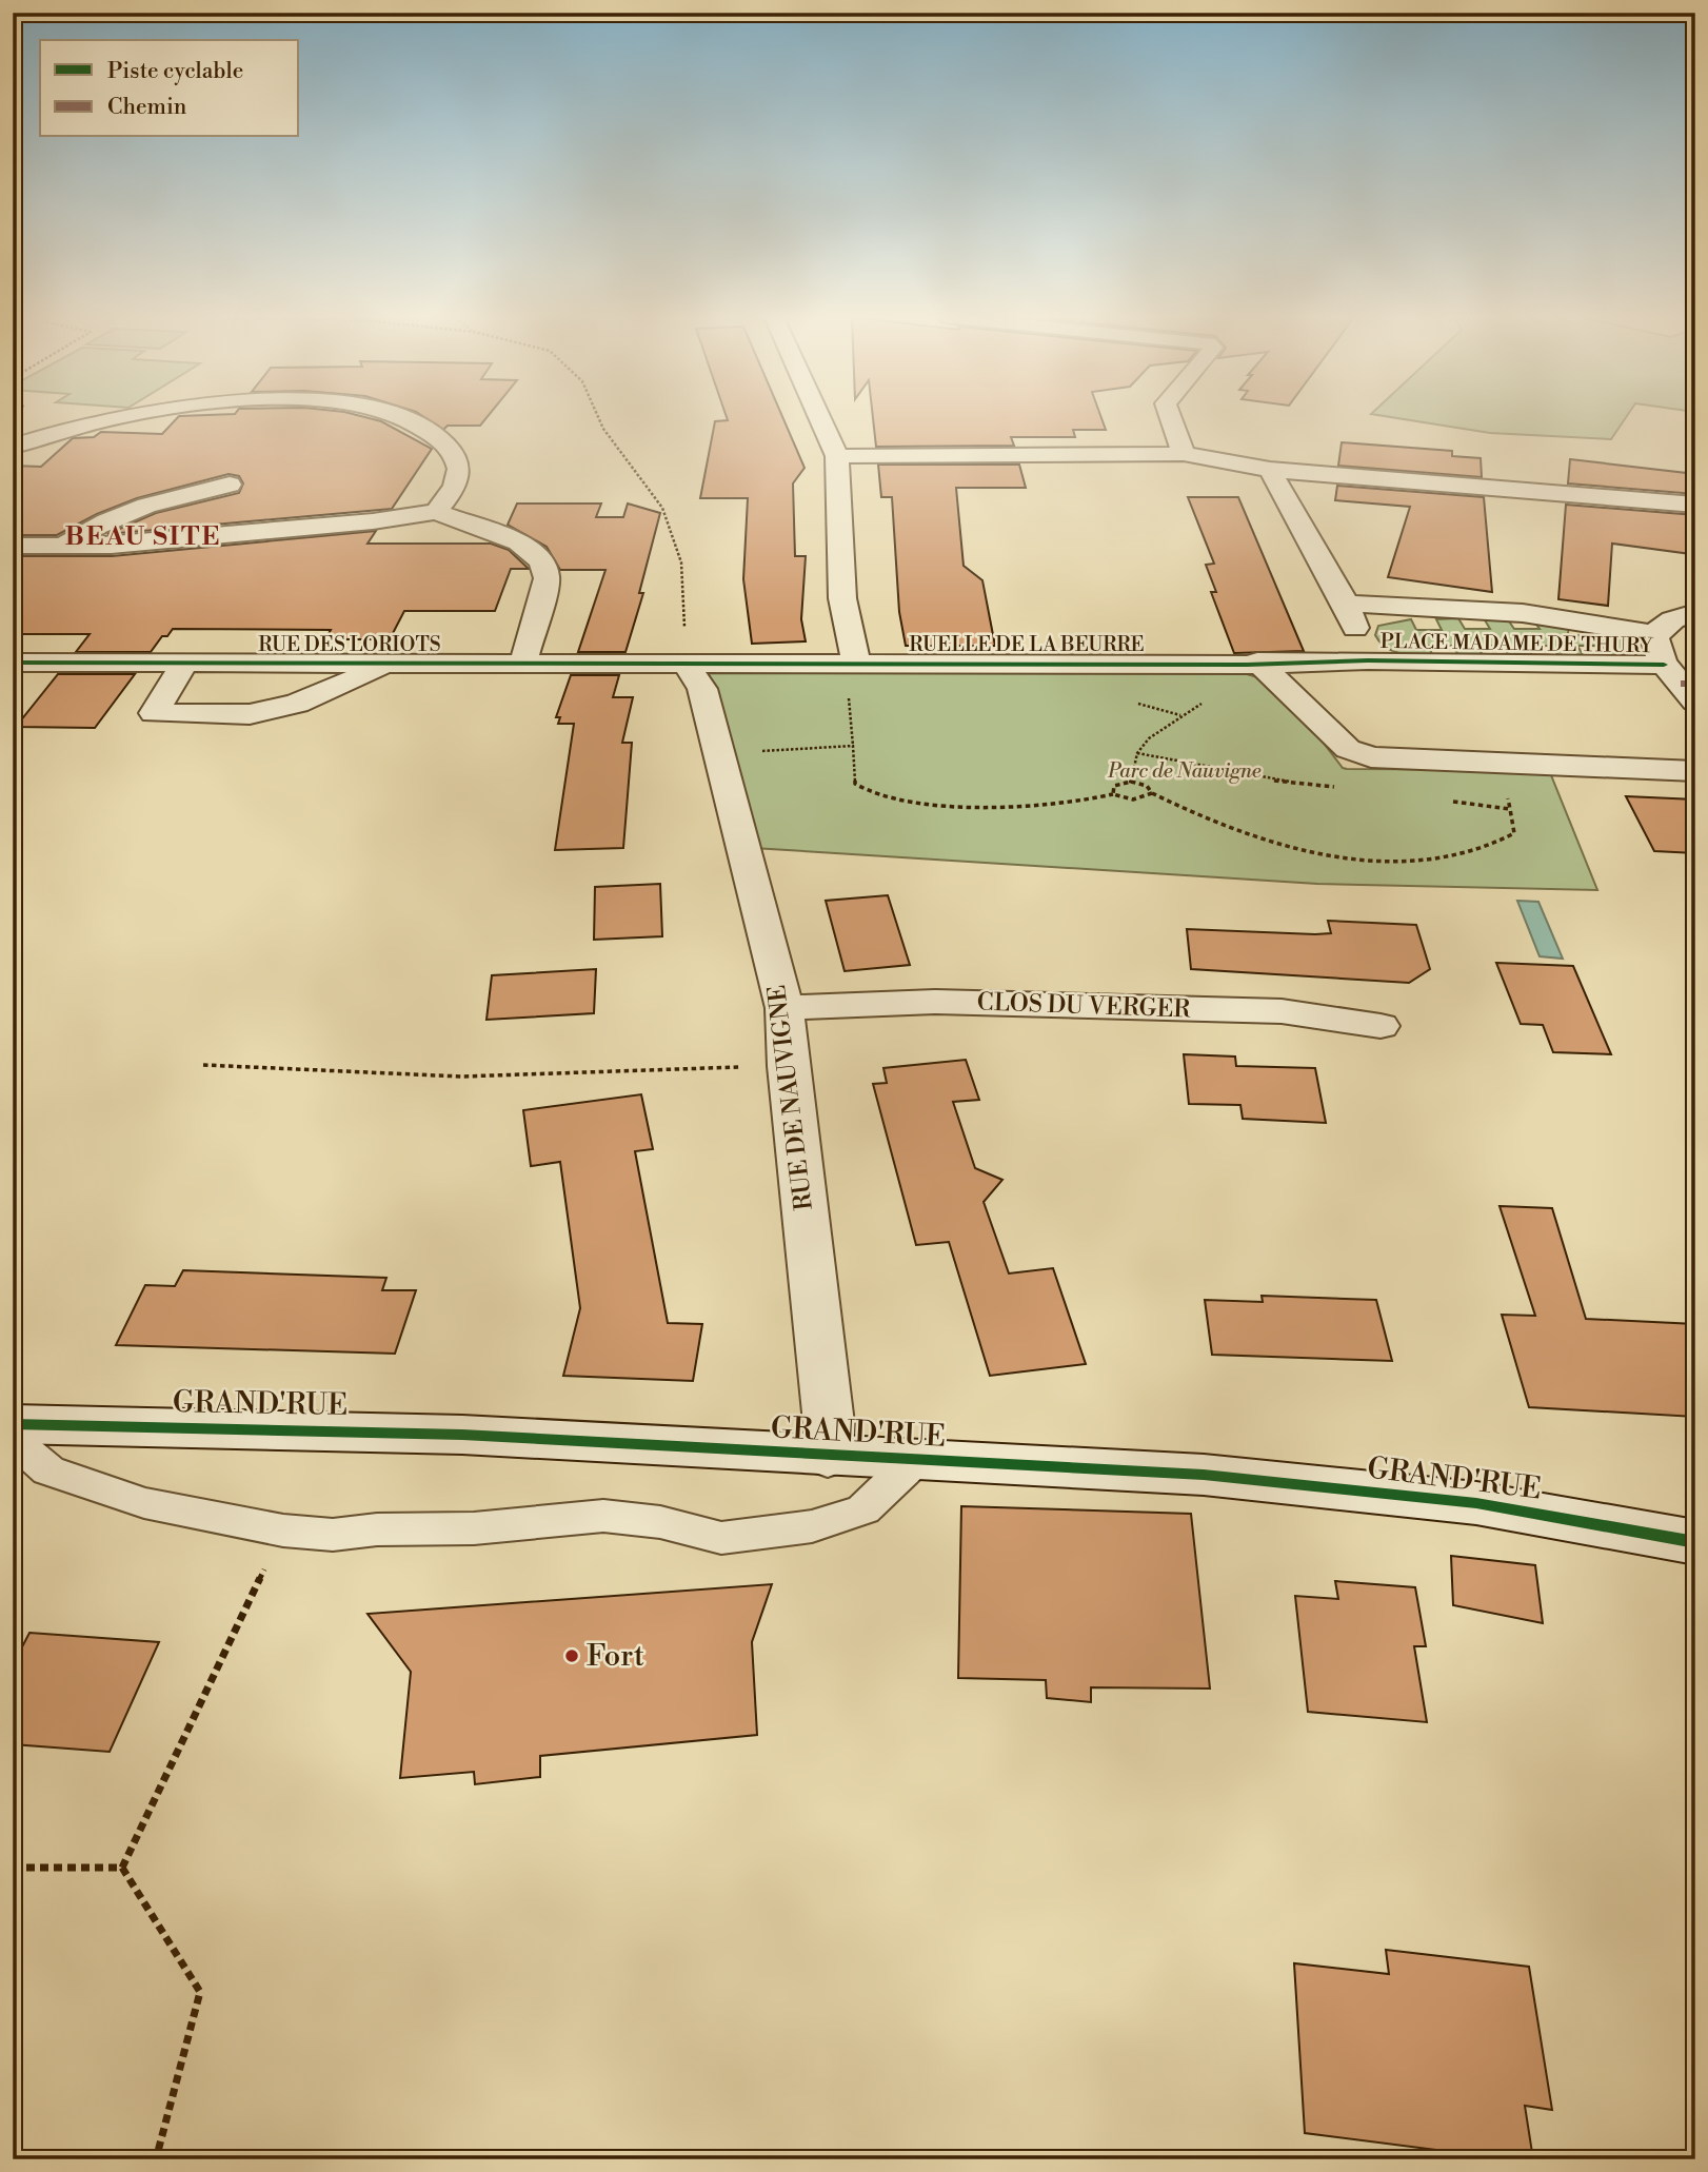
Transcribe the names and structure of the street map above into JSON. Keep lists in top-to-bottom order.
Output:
{
  "streets": {
    "street": [
      "PLACE MADAME DE THURY",
      "RUE DES LORIOTS",
      "RUELLE DE LA BEURRE",
      "CLOS DU VERGER",
      "RUE DE NAUVIGNE",
      "GRAND'RUE"
    ]
  },
  "crossings": [
    ["PLACE MADAME DE THURY", "RUELLE DE LA BEURRE"],
    ["RUE DES LORIOTS", "RUELLE DE LA BEURRE"],
    ["RUE DES LORIOTS", "RUE DE NAUVIGNE"],
    ["RUELLE DE LA BEURRE", "RUE DE NAUVIGNE"],
    ["CLOS DU VERGER", "RUE DE NAUVIGNE"],
    ["RUE DE NAUVIGNE", "GRAND'RUE"]
  ],
  "districts": ["BEAU SITE"],
  "parks": ["Parc de Nauvigne"],
  "places": ["Fort"],
  "legend": ["Piste cyclable", "Chemin"]
}
